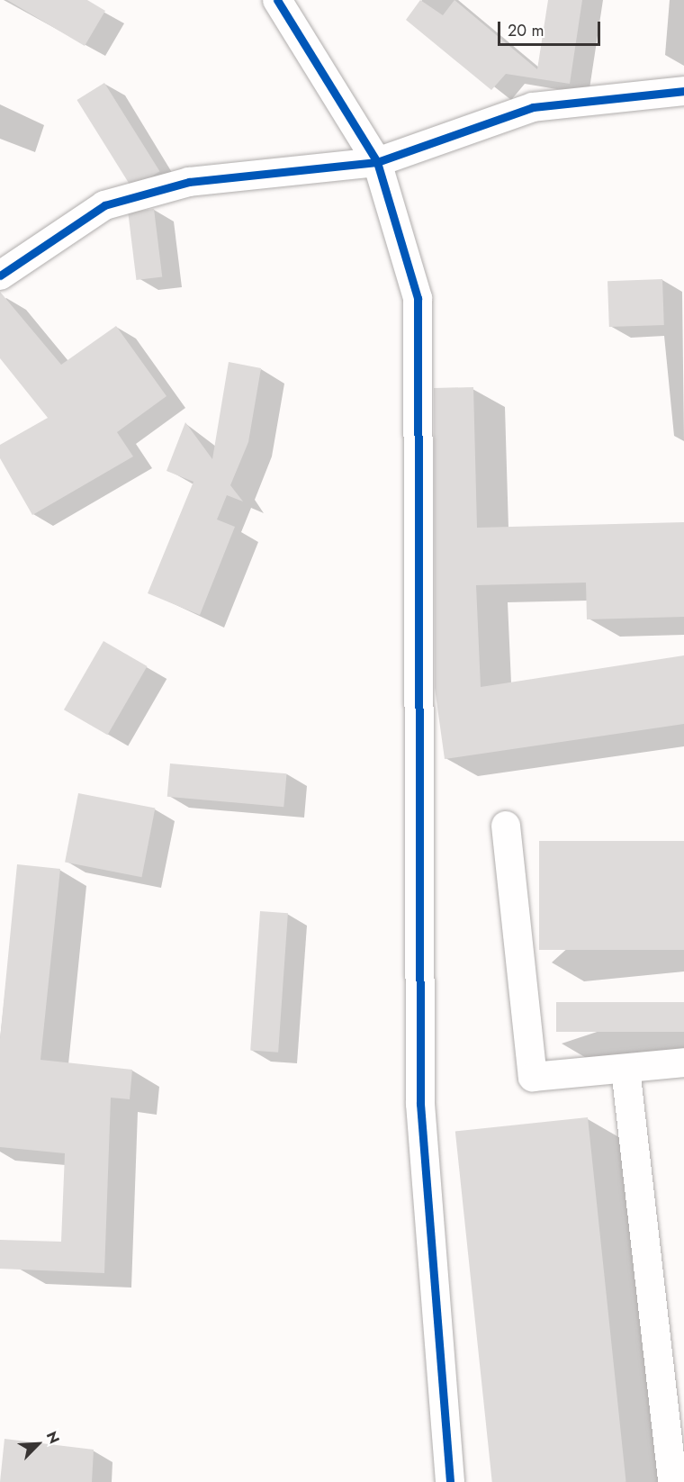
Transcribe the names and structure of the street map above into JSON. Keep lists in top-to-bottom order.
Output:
{
  "scale_bar": "20 m",
  "north": "top right"
}
